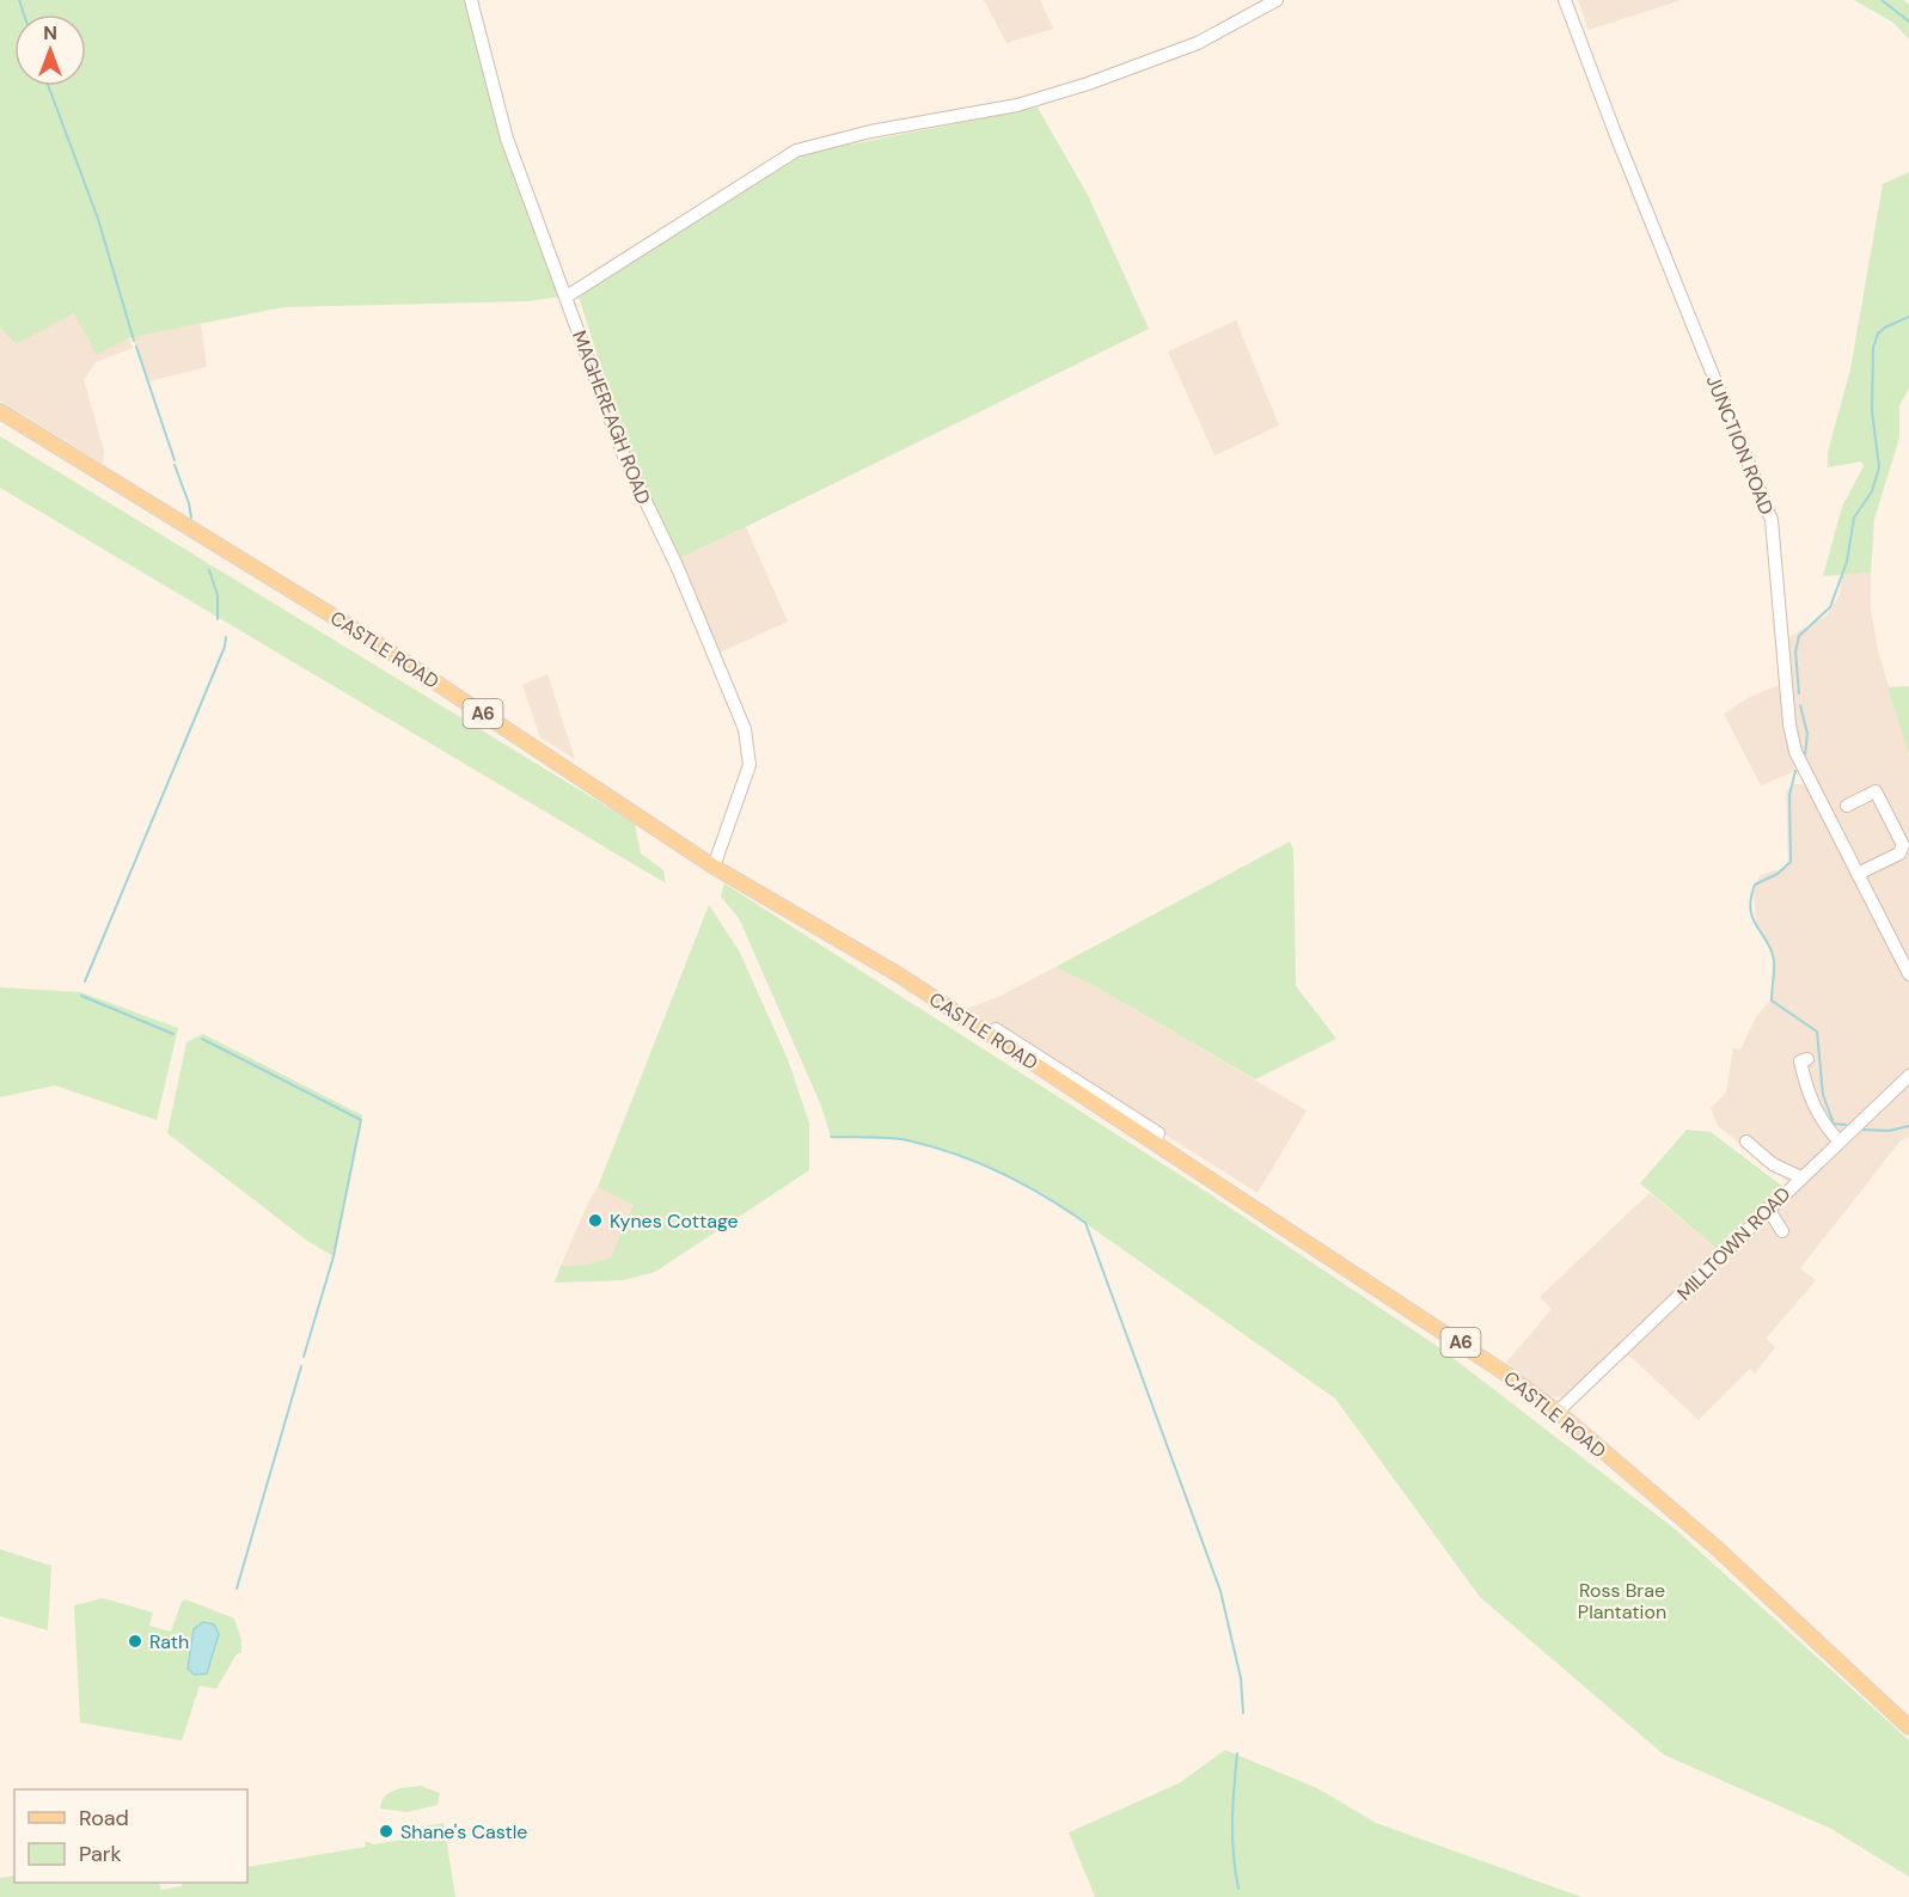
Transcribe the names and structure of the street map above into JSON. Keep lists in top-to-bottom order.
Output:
{
  "streets": {
    "main road": ["CASTLE ROAD", "A6"],
    "street": ["MAGHEREAGH ROAD", "JUNCTION ROAD", "MILLTOWN ROAD"]
  },
  "crossings": [
    ["MAGHEREAGH ROAD", "CASTLE ROAD"],
    ["CASTLE ROAD", "MILLTOWN ROAD"]
  ],
  "parks": ["Ross Brae Plantation"],
  "places": ["Kynes Cottage", "Rath", "Shane's Castle"],
  "legend": ["Road", "Park"],
  "north": "top"
}
